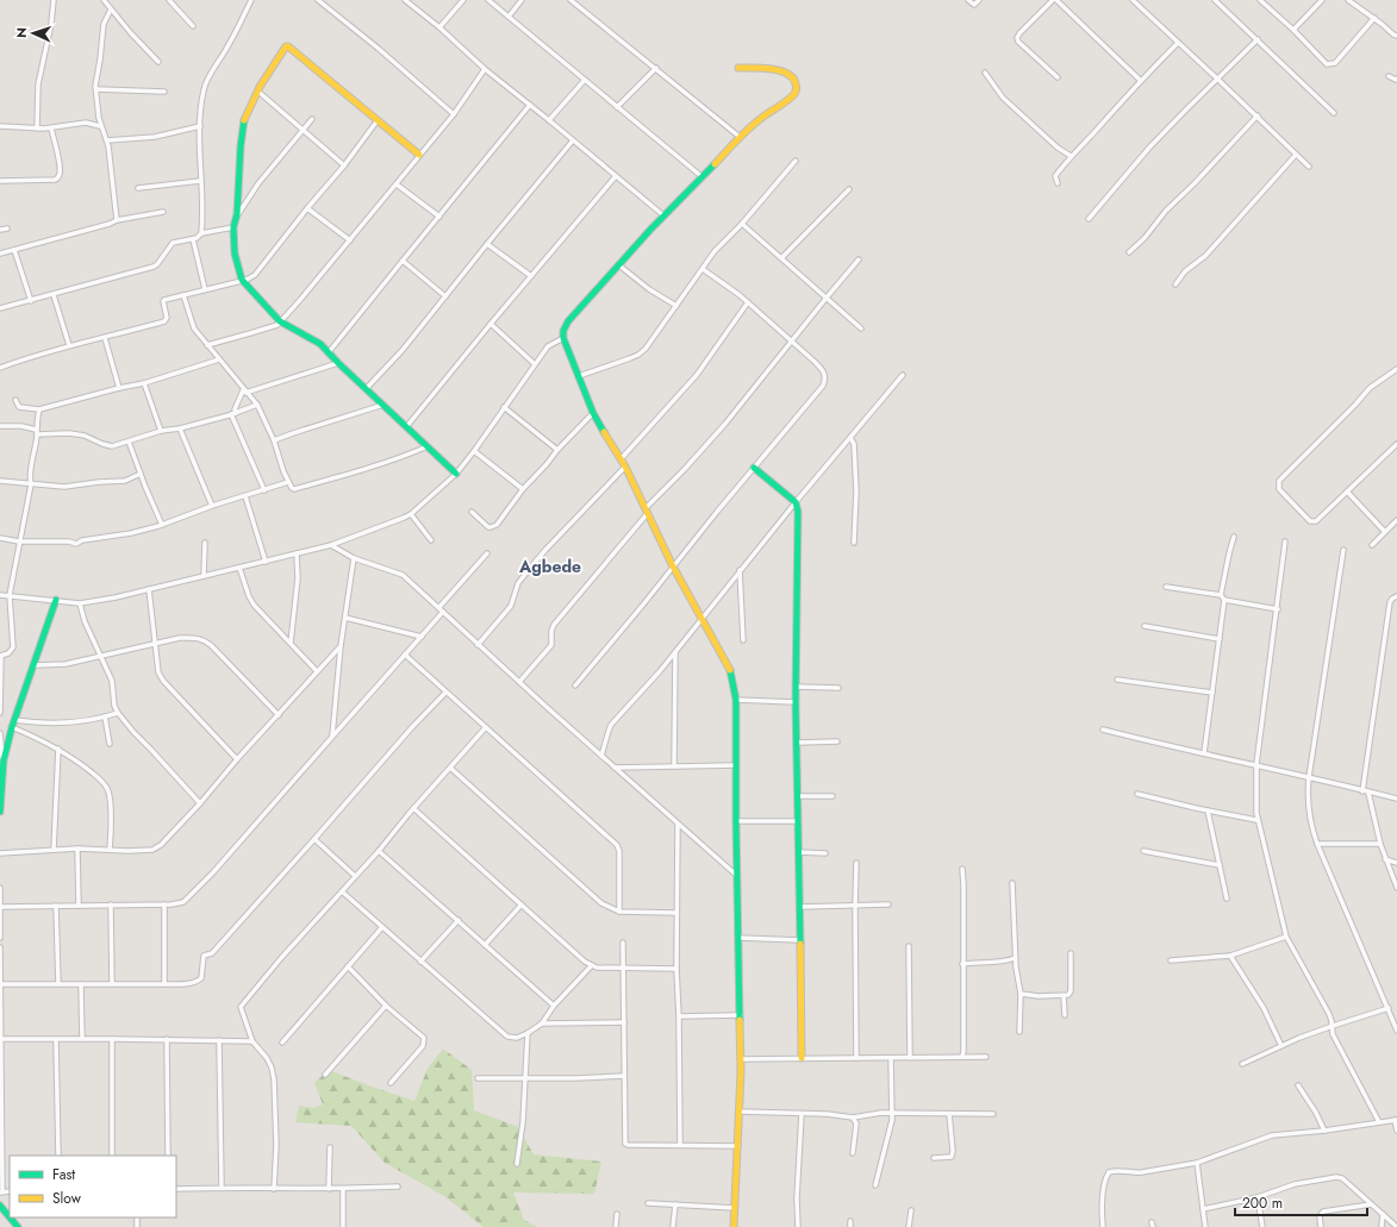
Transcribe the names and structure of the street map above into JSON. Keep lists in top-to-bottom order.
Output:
{
  "districts": ["Agbede"],
  "legend": ["Fast", "Slow"],
  "scale_bar": "200 m",
  "north": "left"
}
